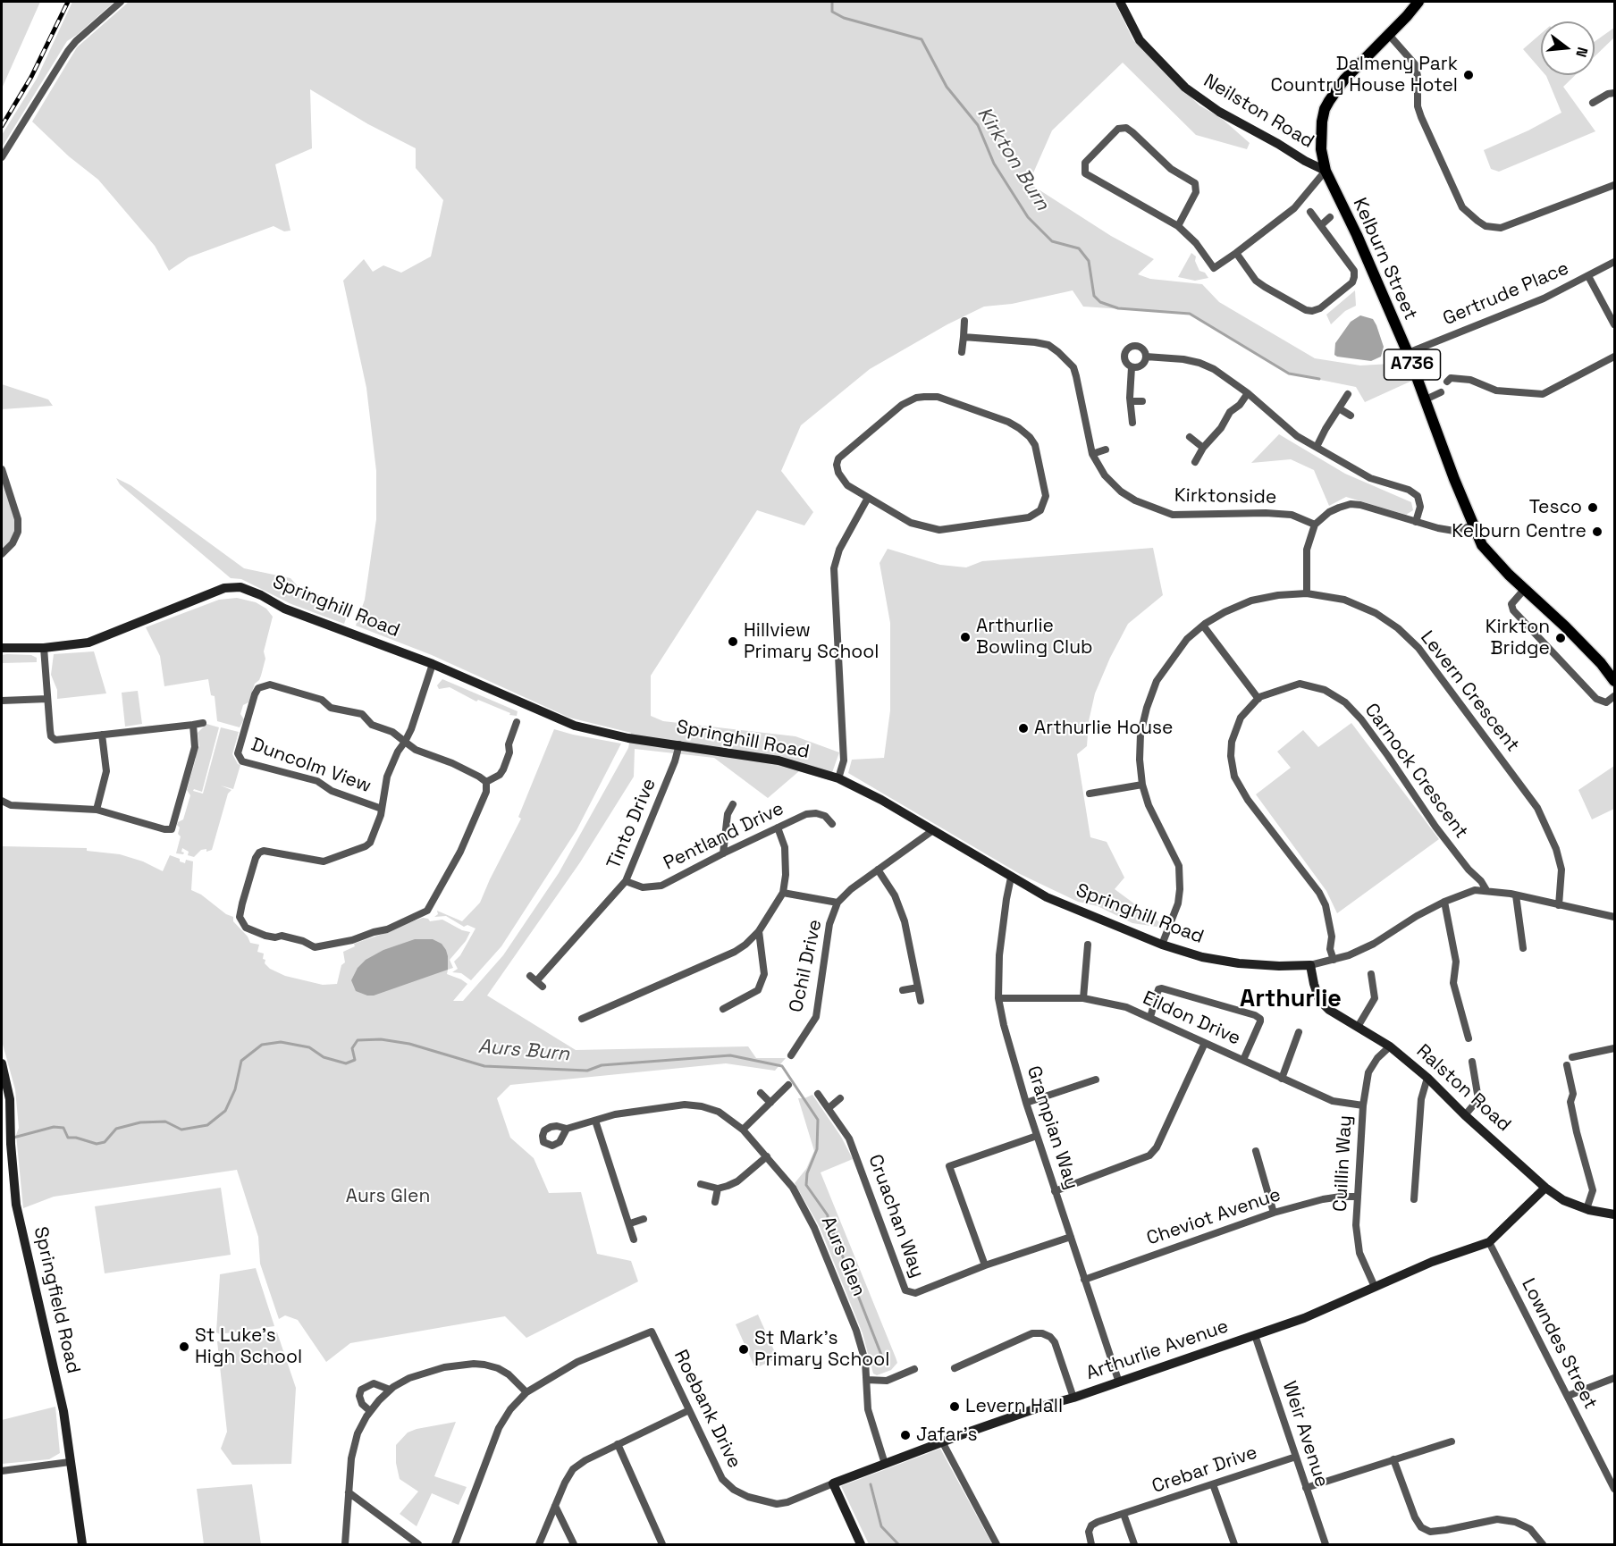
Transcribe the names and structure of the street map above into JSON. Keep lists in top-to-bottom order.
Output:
{
  "streets": {
    "main road": ["Kelburn Street", "A736"],
    "street": [
      "Neilston Road",
      "Gertrude Place",
      "Kirktonside",
      "Springhill Road",
      "Levern Crescent",
      "Duncolm View",
      "Carnock Crescent",
      "Tinto Drive",
      "Pentland Drive",
      "Ochil Drive",
      "Eildon Drive",
      "Ralston Road",
      "Grampian Way",
      "Cuillin Way",
      "Cruachan Way",
      "Cheviot Avenue",
      "Aurs Glen",
      "Springfield Road",
      "Lowndes Street",
      "Arthurlie Avenue",
      "Roebank Drive",
      "Weir Avenue",
      "Crebar Drive"
    ]
  },
  "crossings": [
    ["Neilston Road", "Kelburn Street"],
    ["Neilston Road", "A736"],
    ["Kelburn Street", "Gertrude Place"],
    ["Kelburn Street", "A736"],
    ["Springhill Road", "Levern Crescent"],
    ["Springhill Road", "Duncolm View"],
    ["Springhill Road", "Carnock Crescent"],
    ["Springhill Road", "Tinto Drive"],
    ["Springhill Road", "Ochil Drive"],
    ["Springhill Road", "Ralston Road"],
    ["Springhill Road", "Grampian Way"],
    ["Tinto Drive", "Pentland Drive"],
    ["Eildon Drive", "Grampian Way"],
    ["Eildon Drive", "Cuillin Way"],
    ["Ralston Road", "Cuillin Way"],
    ["Grampian Way", "Cheviot Avenue"],
    ["Grampian Way", "Arthurlie Avenue"],
    ["Cuillin Way", "Cheviot Avenue"],
    ["Cuillin Way", "Arthurlie Avenue"],
    ["Aurs Glen", "Arthurlie Avenue"],
    ["Lowndes Street", "Arthurlie Avenue"],
    ["Arthurlie Avenue", "Roebank Drive"],
    ["Arthurlie Avenue", "Weir Avenue"],
    ["Weir Avenue", "Crebar Drive"]
  ],
  "districts": ["Arthurlie"],
  "water": ["Kirkton Burn", "Aurs Burn"],
  "parks": ["Aurs Glen"],
  "places": [
    "Dalmeny Park Country House Hotel",
    "Tesco",
    "Kelburn Centre",
    "Arthurlie Bowling Club",
    "Kirkton Bridge",
    "Hillview Primary School",
    "Arthurlie House",
    "St Luke's High School",
    "St Mark's Primary School",
    "Levern Hall",
    "Jafar's"
  ],
  "north": "right"
}
